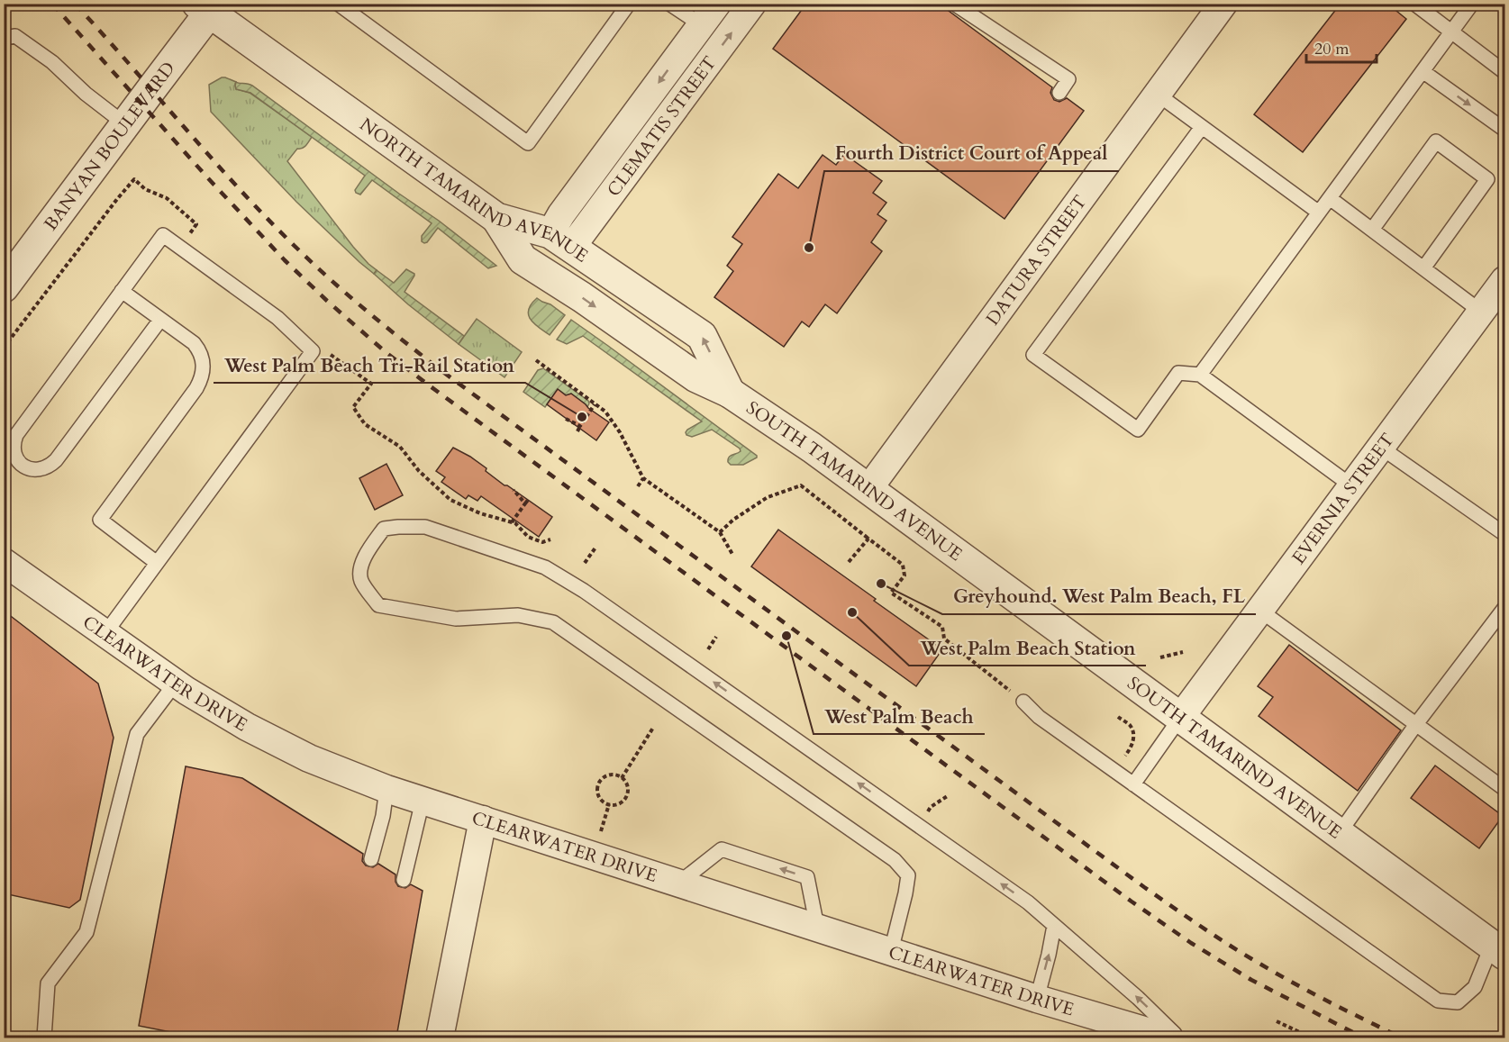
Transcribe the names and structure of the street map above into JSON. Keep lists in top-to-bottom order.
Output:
{
  "streets": {
    "street": [
      "CLEMATIS STREET",
      "BANYAN BOULEVARD",
      "NORTH TAMARIND AVENUE",
      "DATURA STREET",
      "SOUTH TAMARIND AVENUE",
      "EVERNIA STREET",
      "CLEARWATER DRIVE"
    ]
  },
  "crossings": [
    ["CLEMATIS STREET", "NORTH TAMARIND AVENUE"],
    ["BANYAN BOULEVARD", "NORTH TAMARIND AVENUE"],
    ["NORTH TAMARIND AVENUE", "SOUTH TAMARIND AVENUE"],
    ["DATURA STREET", "SOUTH TAMARIND AVENUE"],
    ["SOUTH TAMARIND AVENUE", "EVERNIA STREET"]
  ],
  "places": [
    "Fourth District Court of Appeal",
    "West Palm Beach Tri-Rail Station",
    "Greyhound. West Palm Beach, FL",
    "West Palm Beach Station",
    "West Palm Beach"
  ],
  "scale_bar": "20 m"
}
